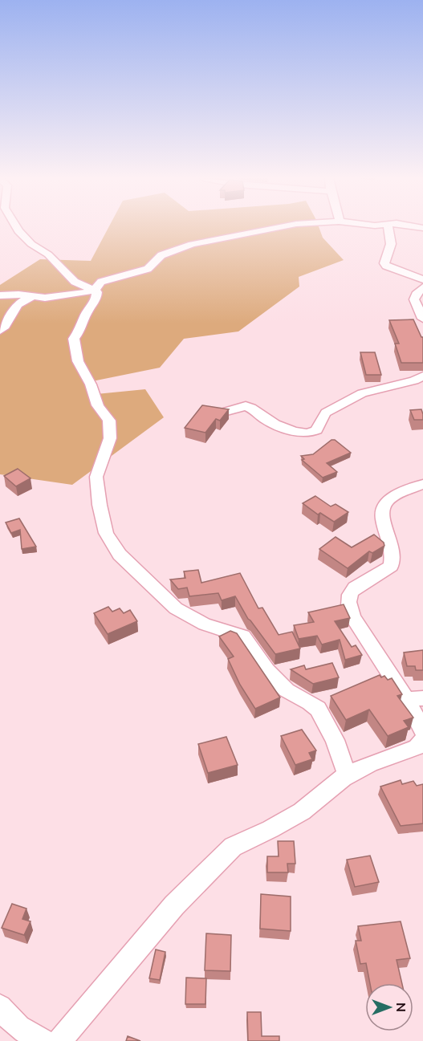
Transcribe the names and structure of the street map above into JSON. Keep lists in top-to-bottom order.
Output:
{
  "north": "right"
}
